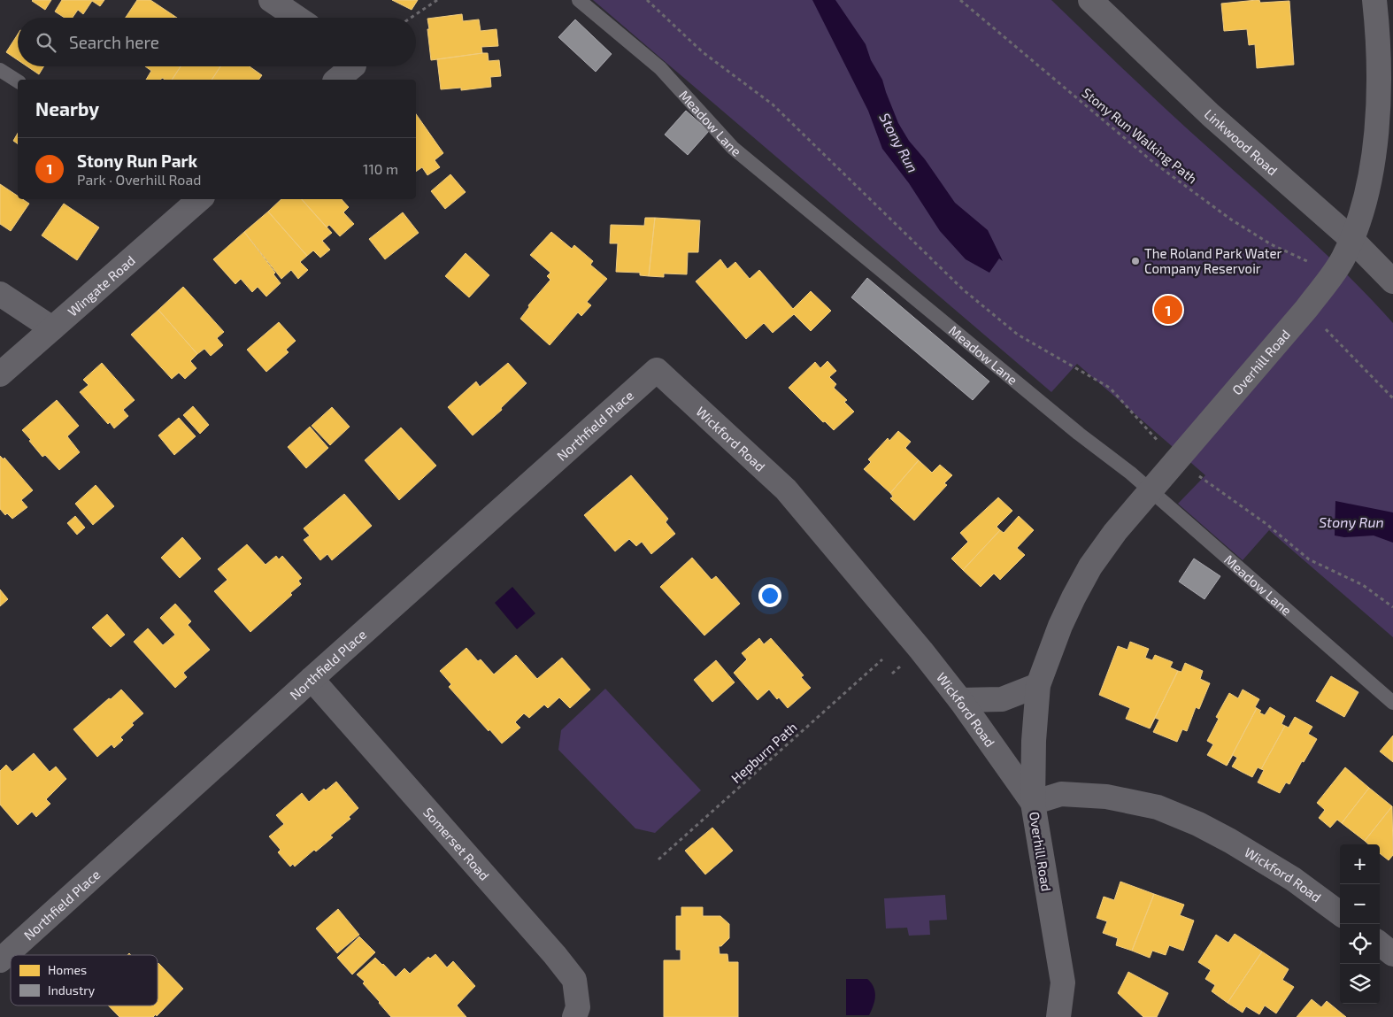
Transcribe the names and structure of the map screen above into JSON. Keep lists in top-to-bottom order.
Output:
{
  "streets": {
    "street": [
      "Linkwood Road",
      "Wingate Road",
      "Overhill Road",
      "Northfield Place",
      "Wickford Road",
      "Somerset Road"
    ],
    "lane": ["Meadow Lane"],
    "path": ["Stony Run Walking Path", "Hepburn Path"]
  },
  "crossings": [
    ["Meadow Lane", "Overhill Road"],
    ["Linkwood Road", "Overhill Road"],
    ["Overhill Road", "Wickford Road"],
    ["Northfield Place", "Wickford Road"],
    ["Northfield Place", "Somerset Road"]
  ],
  "water": ["Stony Run"],
  "places": ["The Roland Park Water Company Reservoir"],
  "legend": ["Homes", "Industry"],
  "page": {
    "search": "Search here",
    "heading": "Nearby",
    "list": [
      {
        "mark": "1",
        "name": "Stony Run Park",
        "note": "Park · Overhill Road",
        "value": "110 m"
      }
    ],
    "pins": "1",
    "map_buttons": ["+", "−"]
  }
}
